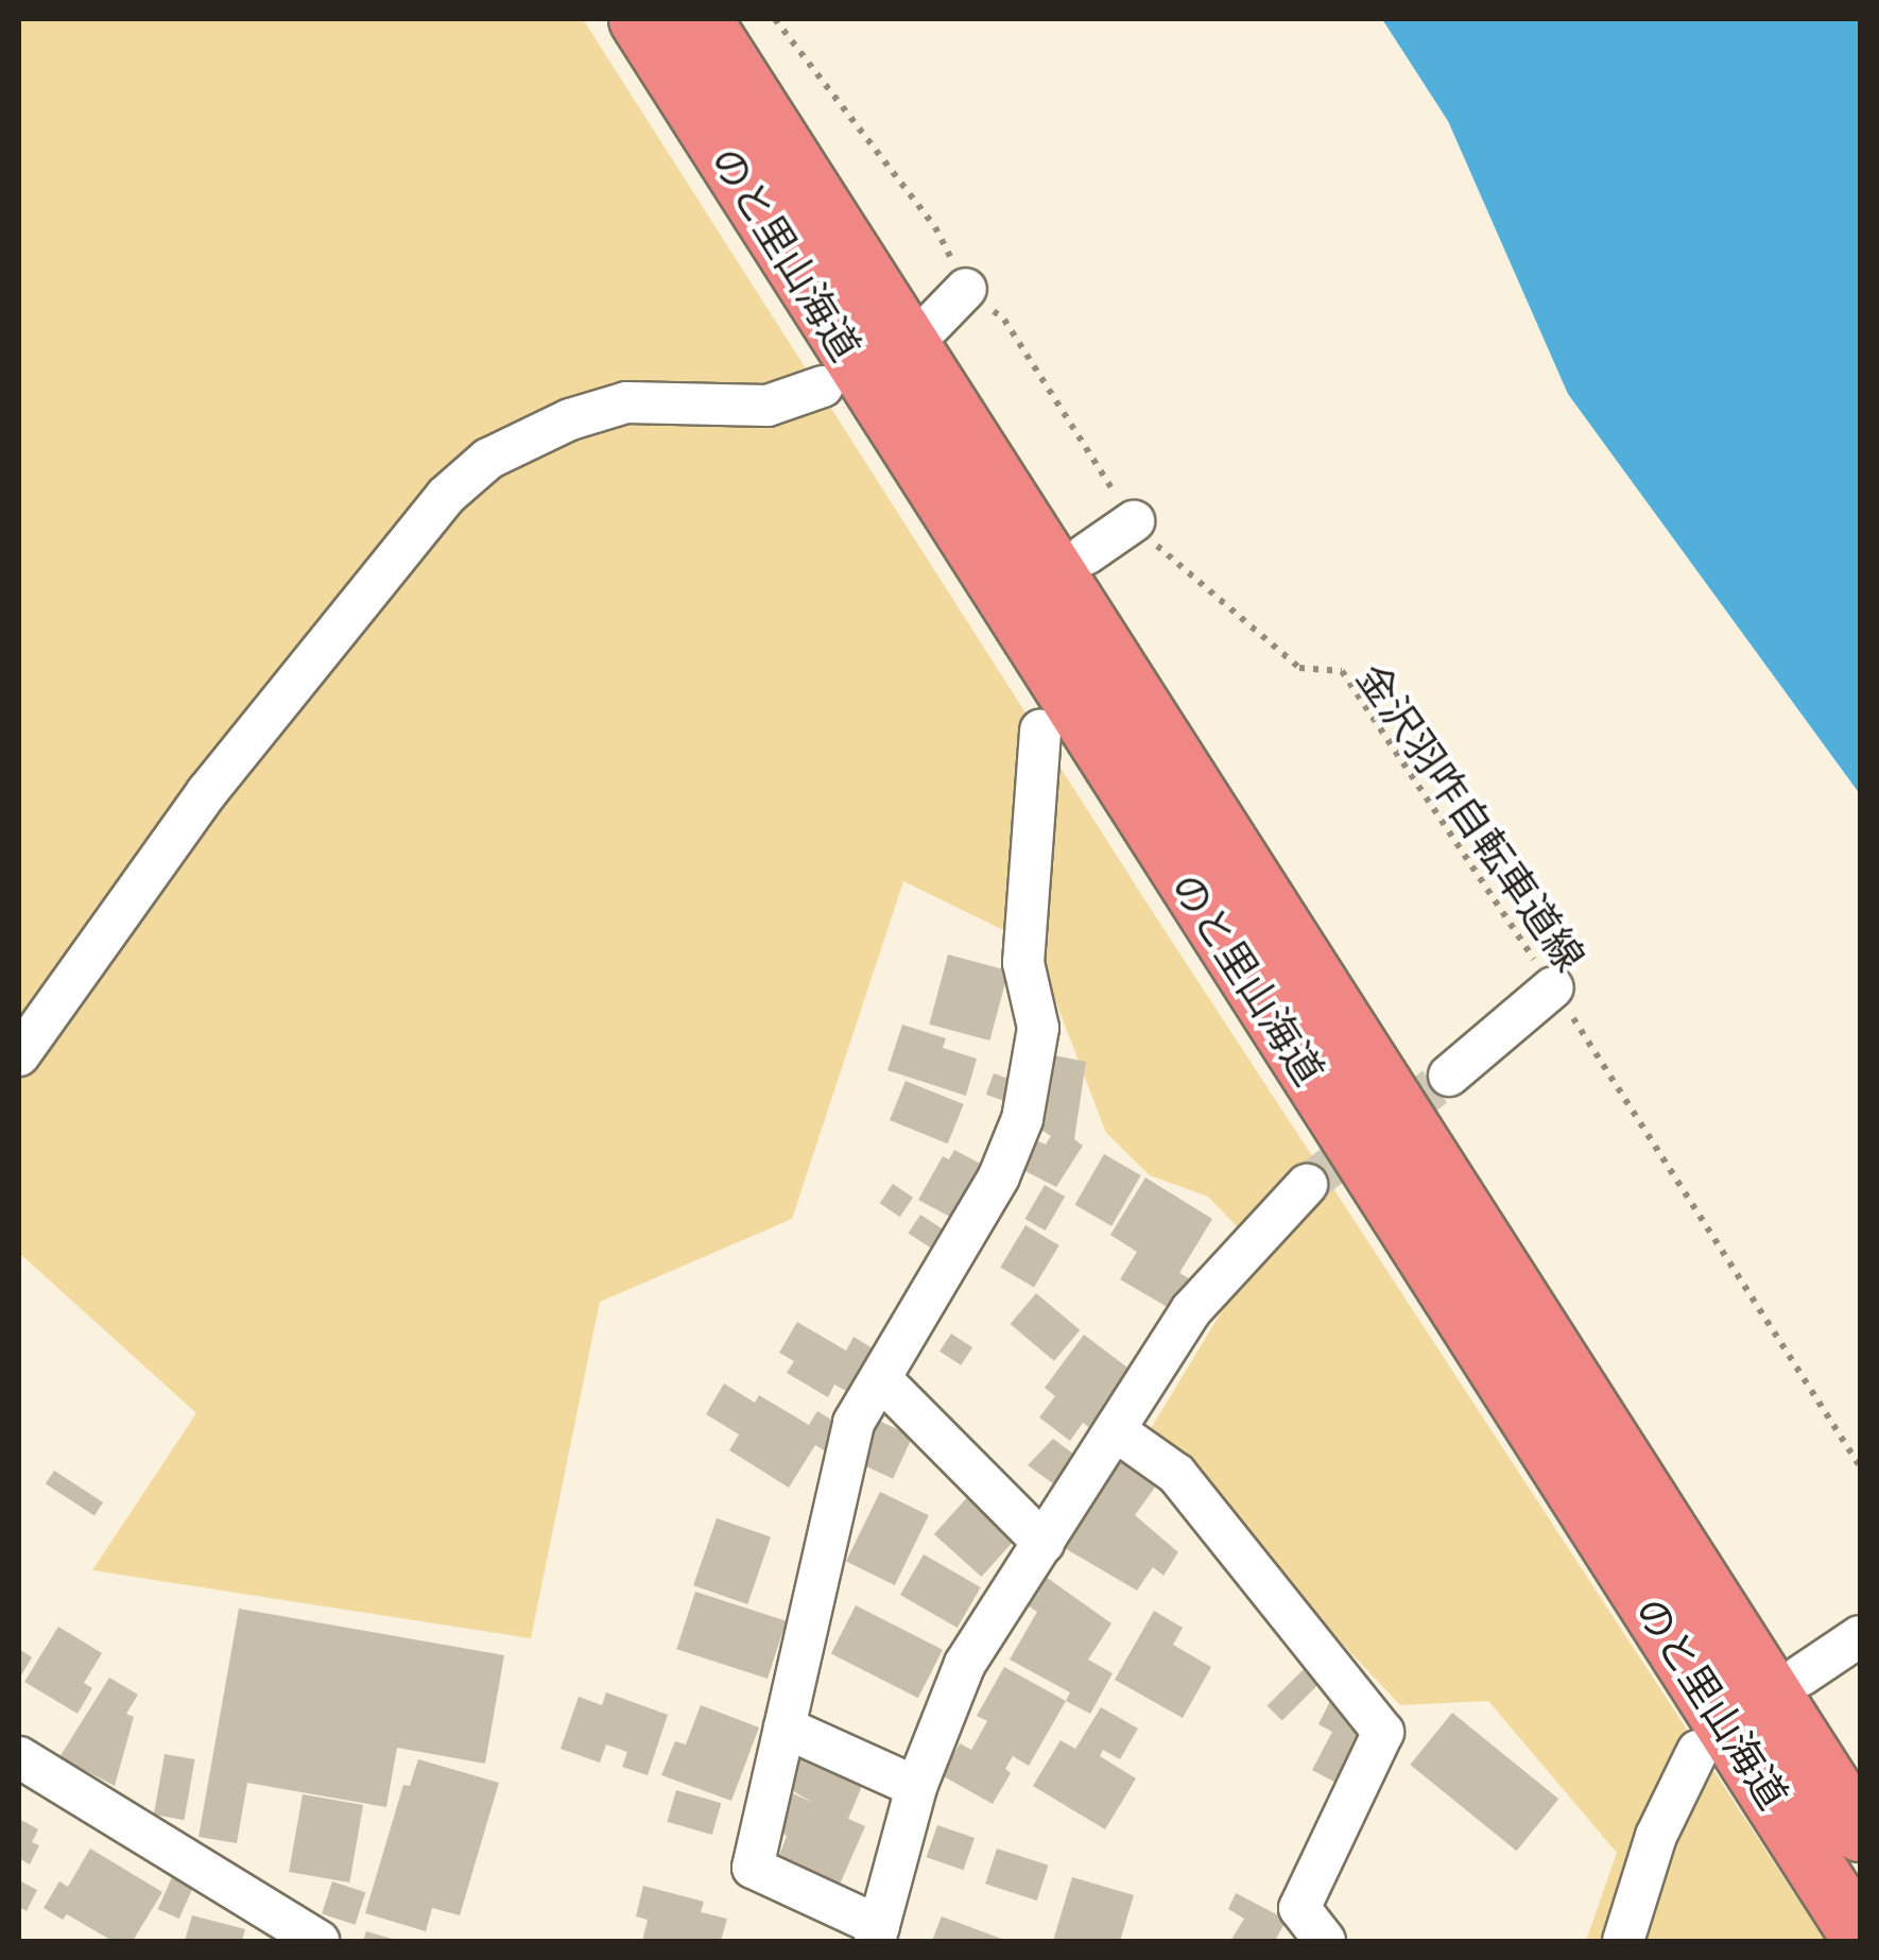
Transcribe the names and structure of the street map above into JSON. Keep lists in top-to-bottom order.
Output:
{
  "streets": {
    "highway": ["のと里山海道"],
    "path": ["金沢羽咋自転車道線"]
  }
}
